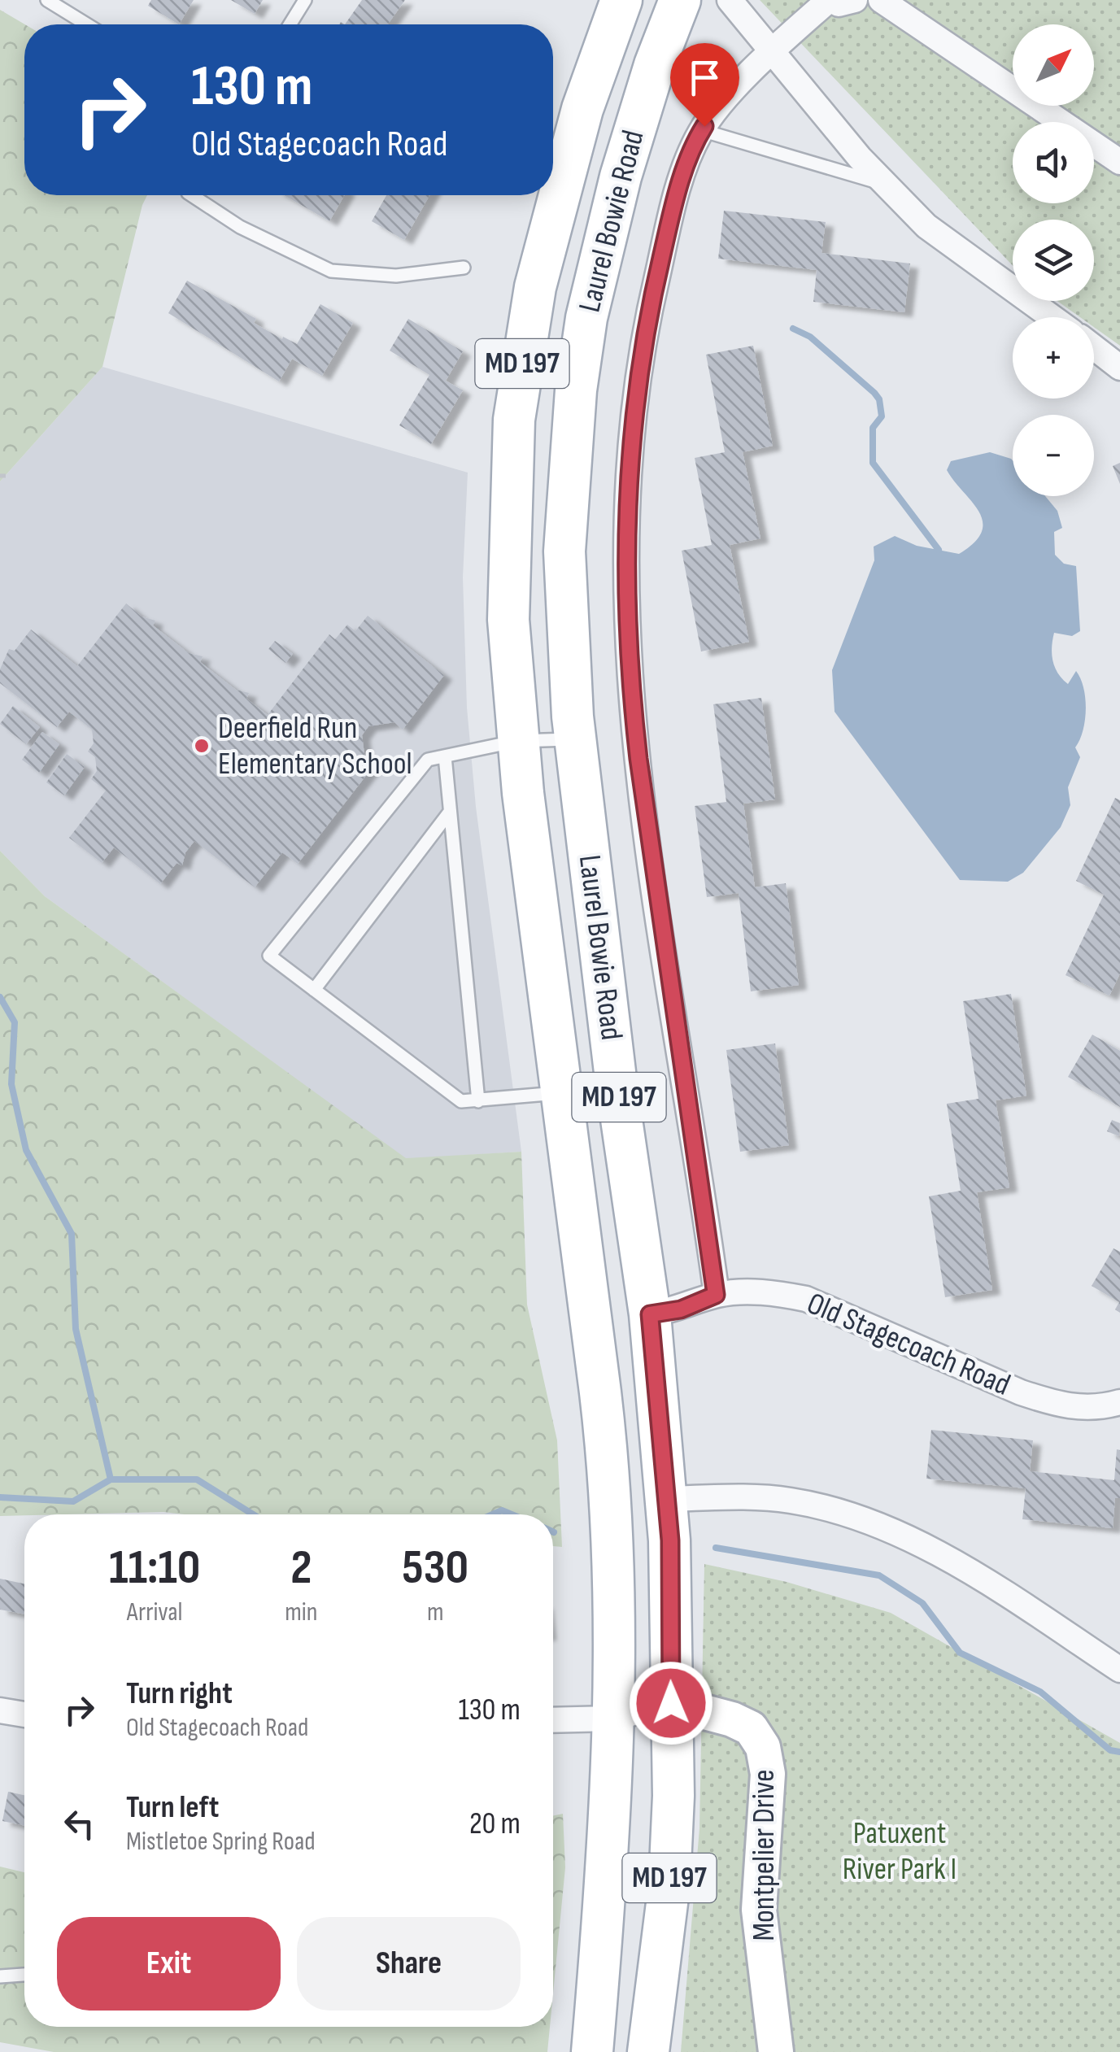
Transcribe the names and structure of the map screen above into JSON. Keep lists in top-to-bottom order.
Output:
{
  "streets": {
    "main road": ["Laurel Bowie Road", "MD 197"],
    "street": ["Old Stagecoach Road", "Montpelier Drive"]
  },
  "crossings": [
    ["Laurel Bowie Road", "Old Stagecoach Road"],
    ["Laurel Bowie Road", "Montpelier Drive"]
  ],
  "parks": ["Patuxent River Park I"],
  "places": ["Deerfield Run Elementary School"],
  "north": "top right",
  "page": {
    "map_buttons": ["+", "−"],
    "turn": ["130 m", "Old Stagecoach Road"],
    "eta": [
      "11:10",
      "Arrival",
      "2",
      "min",
      "530",
      "m"
    ],
    "list": [
      {
        "name": "Turn right",
        "note": "Old Stagecoach Road",
        "value": "130 m"
      },
      {
        "name": "Turn left",
        "note": "Mistletoe Spring Road",
        "value": "20 m"
      }
    ],
    "buttons": ["Exit", "Share"]
  }
}
